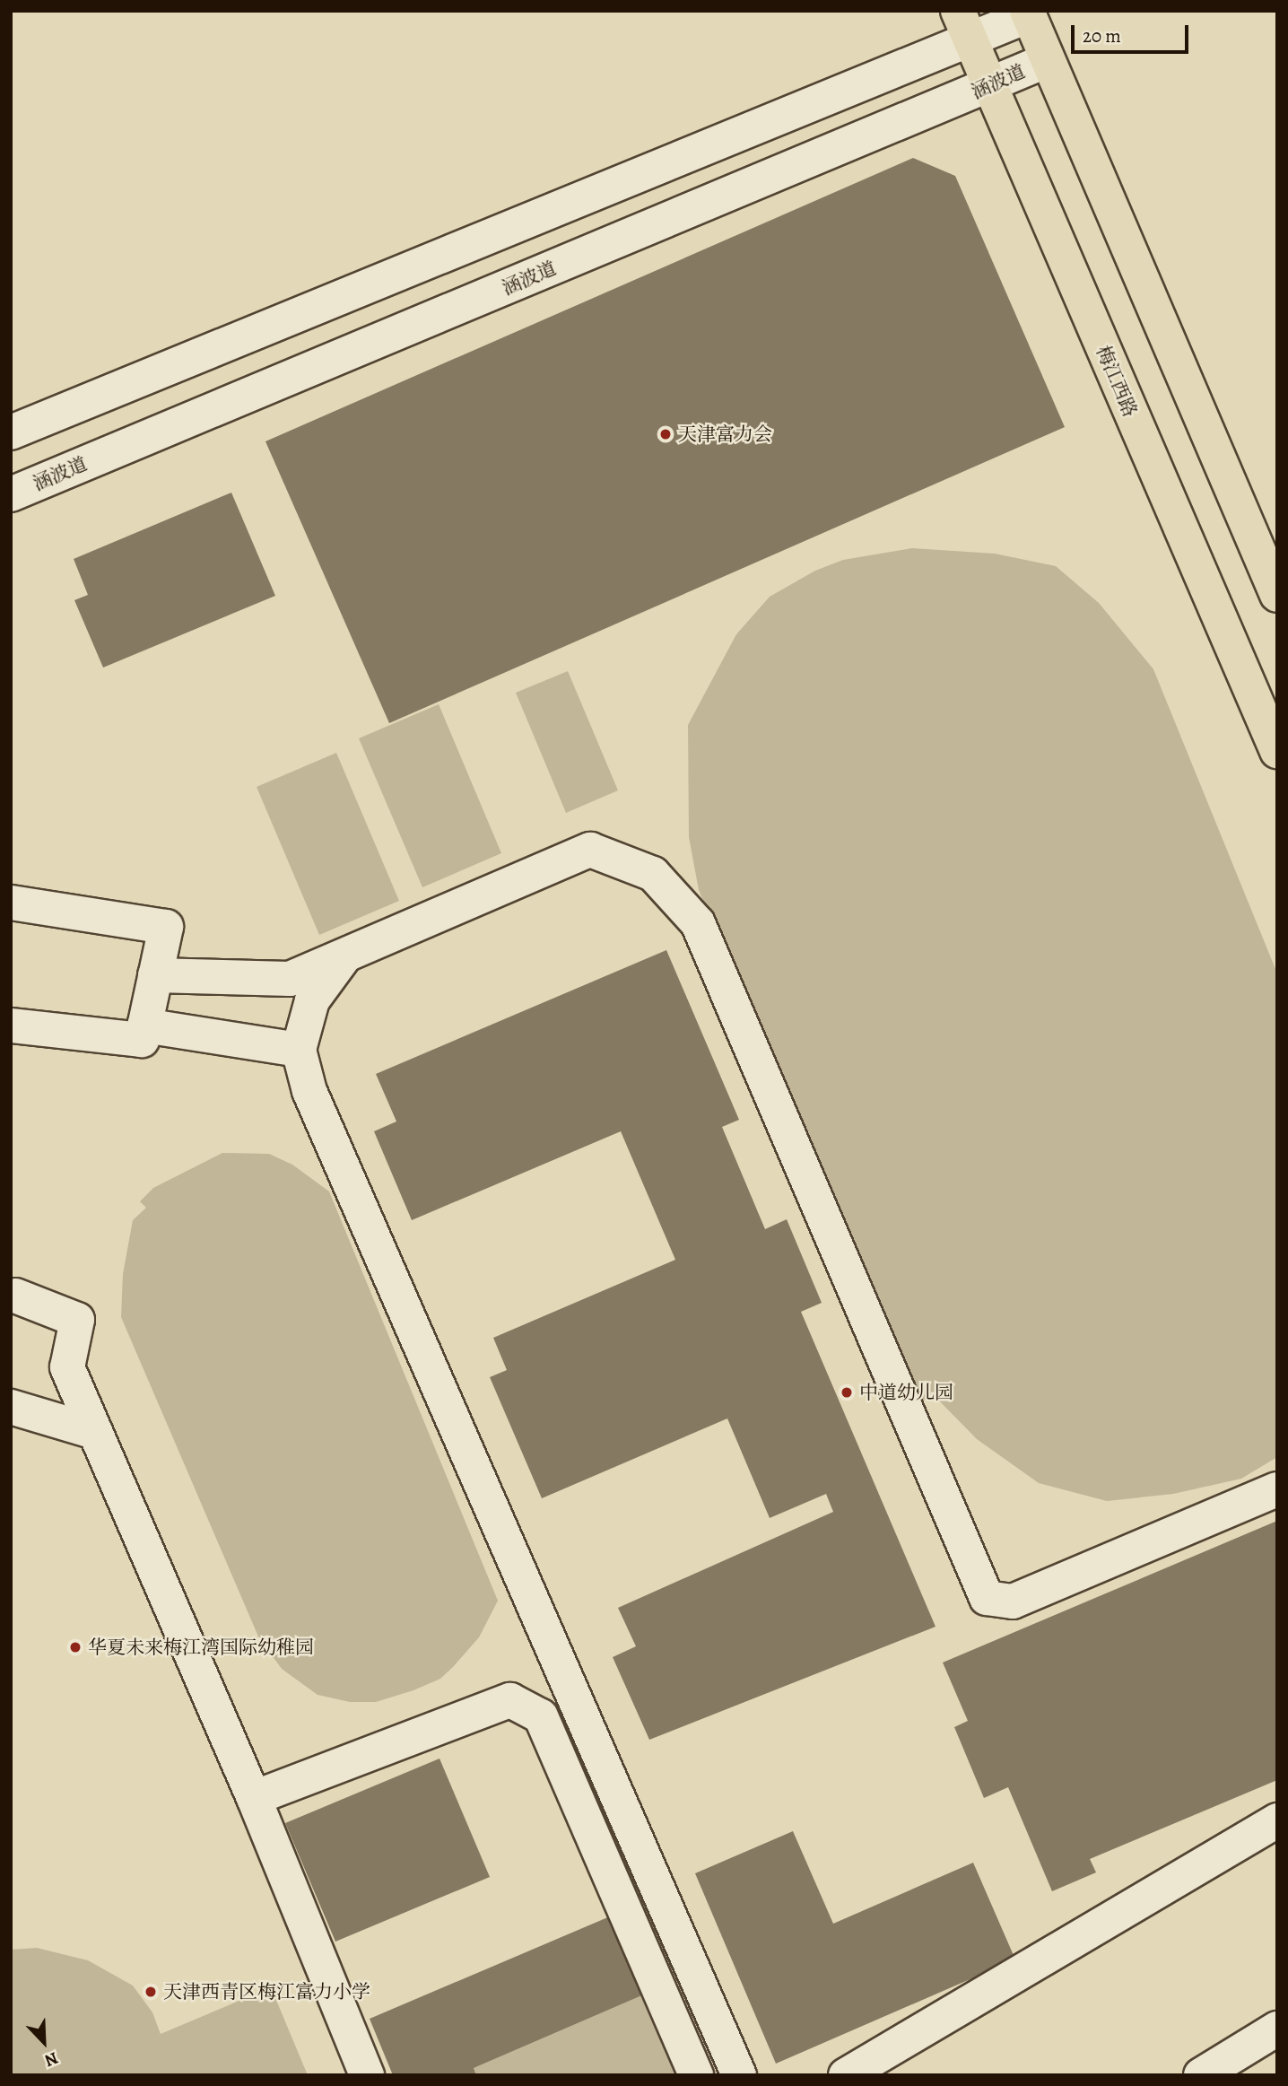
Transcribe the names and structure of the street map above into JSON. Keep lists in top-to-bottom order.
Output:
{
  "streets": {
    "main road": ["梅江西路"],
    "street": ["涵波道"]
  },
  "crossings": [
    ["涵波道", "梅江西路"]
  ],
  "places": [
    "天津富力会",
    "中道幼儿园",
    "华夏未来梅江湾国际幼稚园",
    "天津西青区梅江富力小学"
  ],
  "scale_bar": "20 m",
  "north": "bottom right"
}
